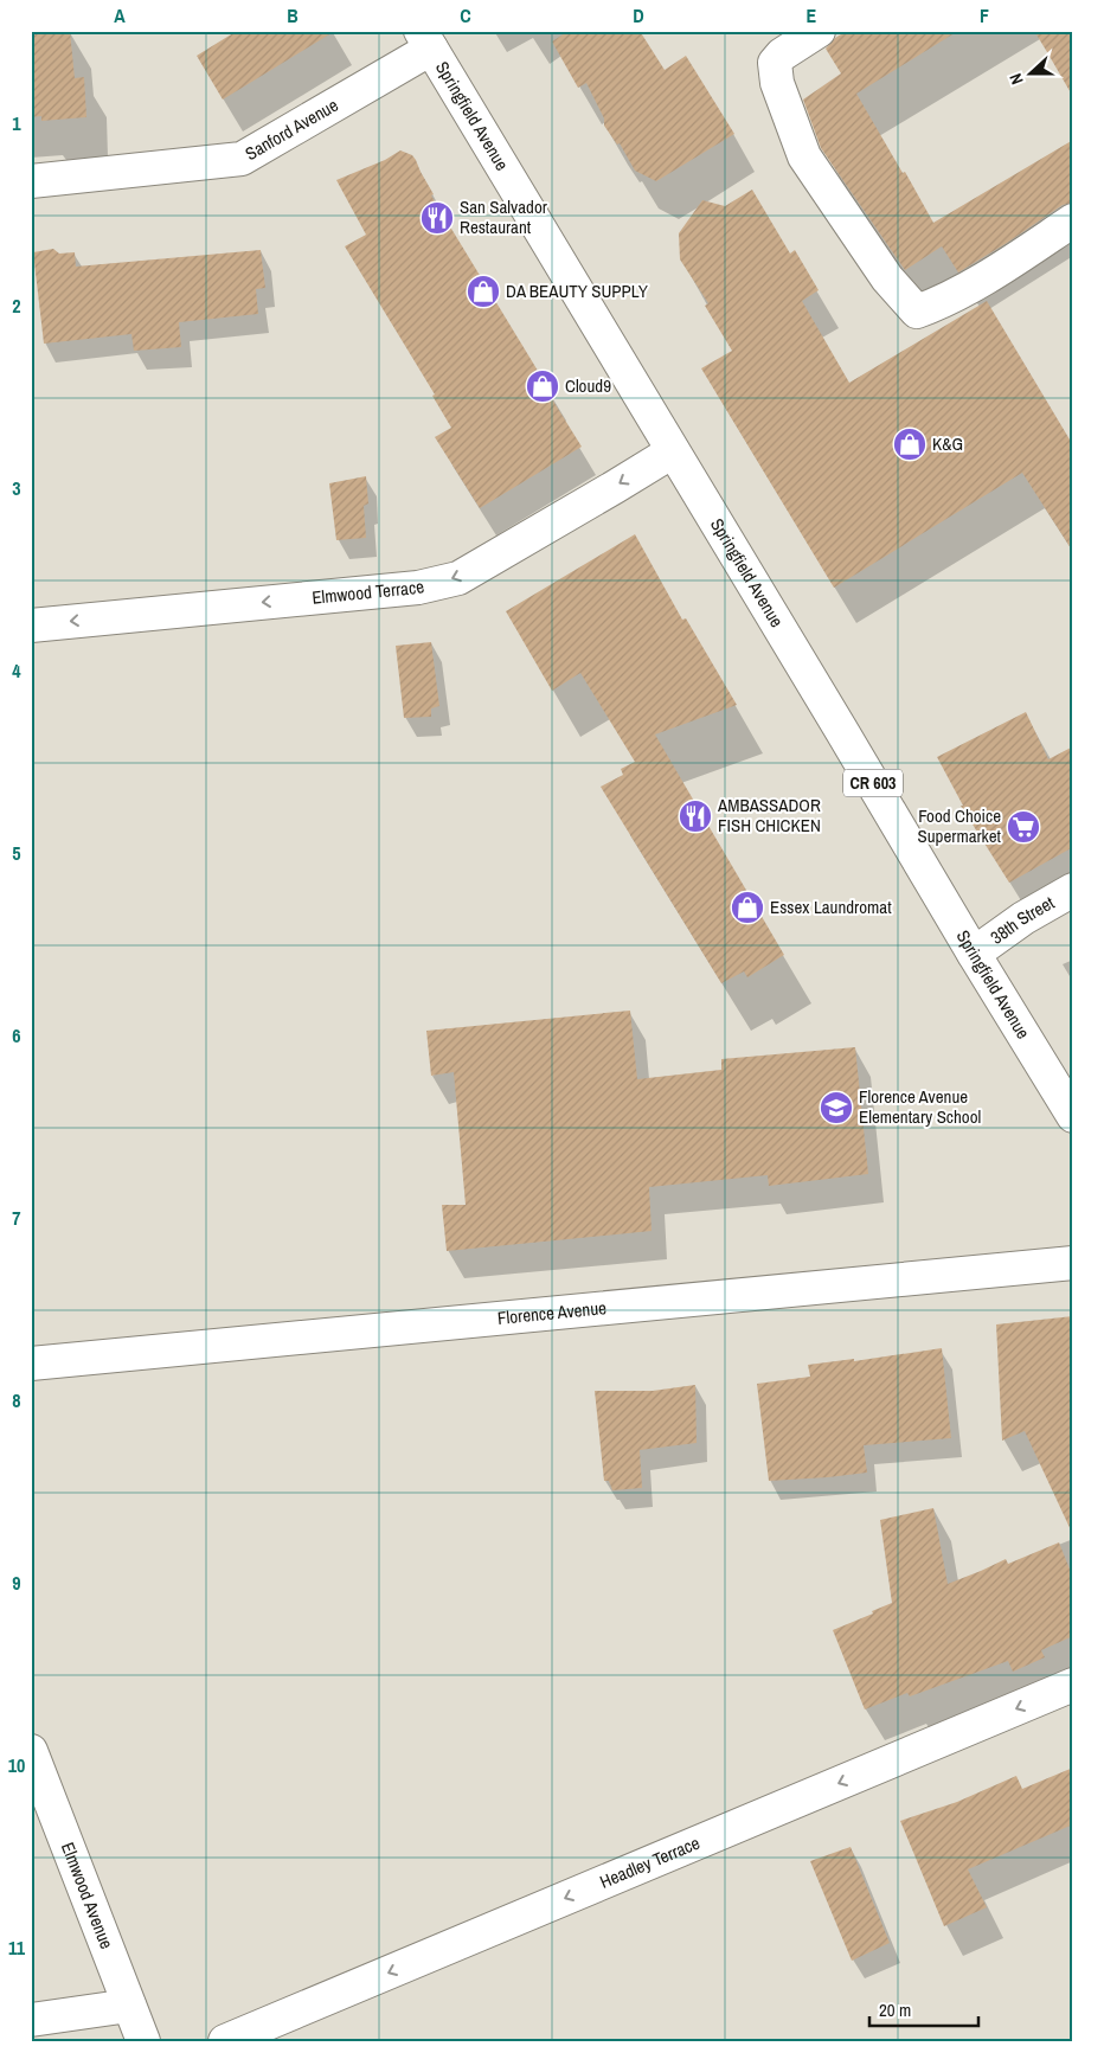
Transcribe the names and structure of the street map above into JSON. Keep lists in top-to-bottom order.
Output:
{
  "streets": {
    "street": [
      "Springfield Avenue",
      "Sanford Avenue",
      "Elmwood Terrace",
      "CR 603",
      "38th Street",
      "Florence Avenue",
      "Headley Terrace",
      "Elmwood Avenue"
    ]
  },
  "crossings": [
    ["Springfield Avenue", "Sanford Avenue"],
    ["Springfield Avenue", "Elmwood Terrace"],
    ["Springfield Avenue", "38th Street"]
  ],
  "one_way": ["Elmwood Terrace", "Headley Terrace"],
  "places": {
    "restaurant": ["San Salvador Restaurant", "AMBASSADOR FISH CHICKEN"],
    "shop": [
      "DA BEAUTY SUPPLY",
      "Cloud9",
      "K&G",
      "Essex Laundromat"
    ],
    "supermarket": ["Food Choice Supermarket"],
    "school or university": ["Florence Avenue Elementary School"]
  },
  "scale_bar": "20 m",
  "north": "left",
  "grid": {
    "columns": [
      "A",
      "B",
      "C",
      "D",
      "E",
      "F"
    ],
    "rows": [
      "1",
      "2",
      "3",
      "4",
      "5",
      "6",
      "7",
      "8",
      "9",
      "10",
      "11"
    ]
  }
}
